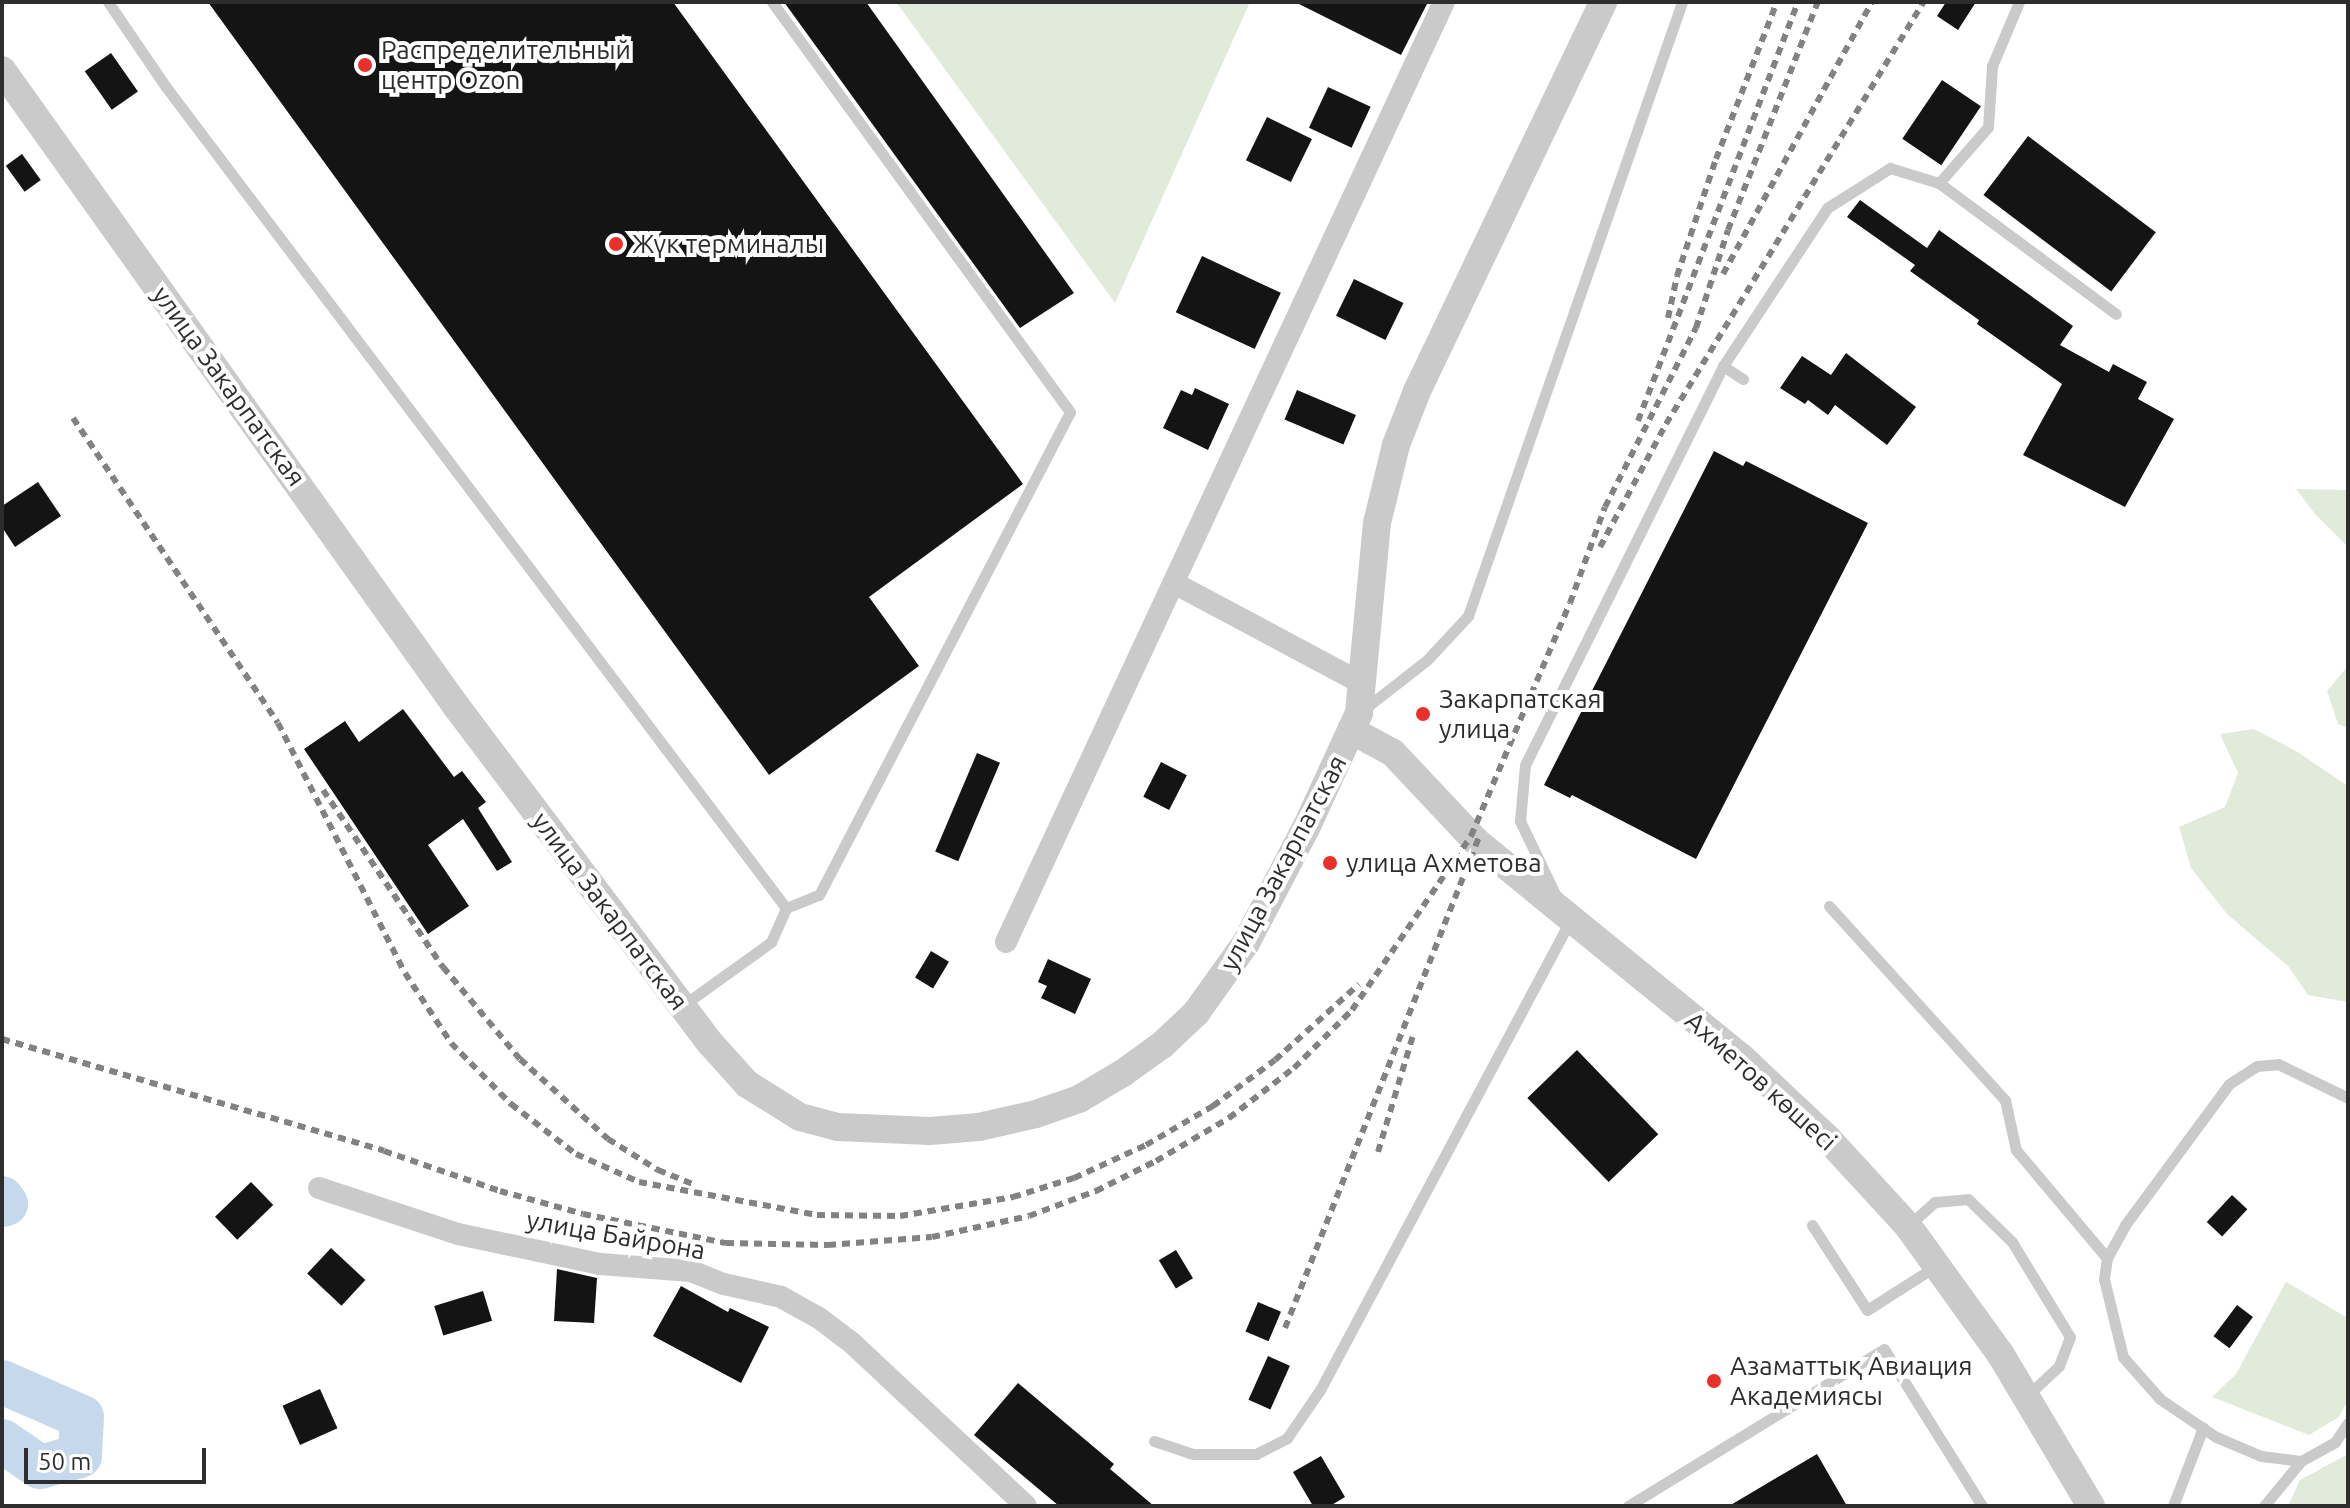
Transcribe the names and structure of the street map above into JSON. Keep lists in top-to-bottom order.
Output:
{
  "streets": {
    "street": ["улица Закарпатская", "Ахметов көшесі", "улица Байрона"]
  },
  "crossings": [
    ["улица Закарпатская", "Ахметов көшесі"]
  ],
  "places": [
    "Распределительный центр Ozon",
    "Жүк терминалы",
    "Закарпатская улица",
    "улица Ахметова",
    "Азаматтық Авиация Академиясы"
  ],
  "scale_bar": "50 m"
}
